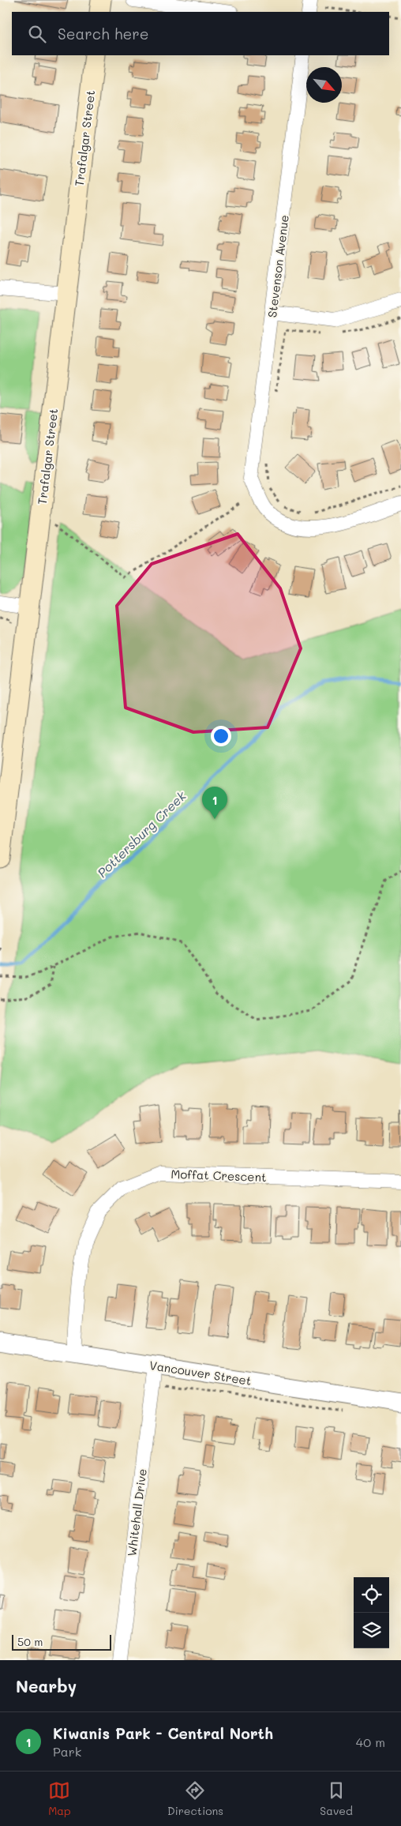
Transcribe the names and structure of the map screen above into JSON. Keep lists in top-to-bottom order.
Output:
{
  "streets": {
    "main road": ["Trafalgar Street"],
    "street": [
      "Stevenson Avenue",
      "Moffat Crescent",
      "Vancouver Street",
      "Whitehall Drive"
    ]
  },
  "crossings": [
    ["Moffat Crescent", "Vancouver Street"],
    ["Vancouver Street", "Whitehall Drive"]
  ],
  "water": ["Pottersburg Creek"],
  "scale_bar": "50 m",
  "north": "bottom right",
  "page": {
    "search": "Search here",
    "pins": "1",
    "scale": "50 m",
    "heading": "Nearby",
    "list": [
      {
        "mark": "1",
        "name": "Kiwanis Park - Central North",
        "note": "Park",
        "value": "40 m"
      }
    ],
    "nav": ["Map", "Directions", "Saved"]
  }
}
